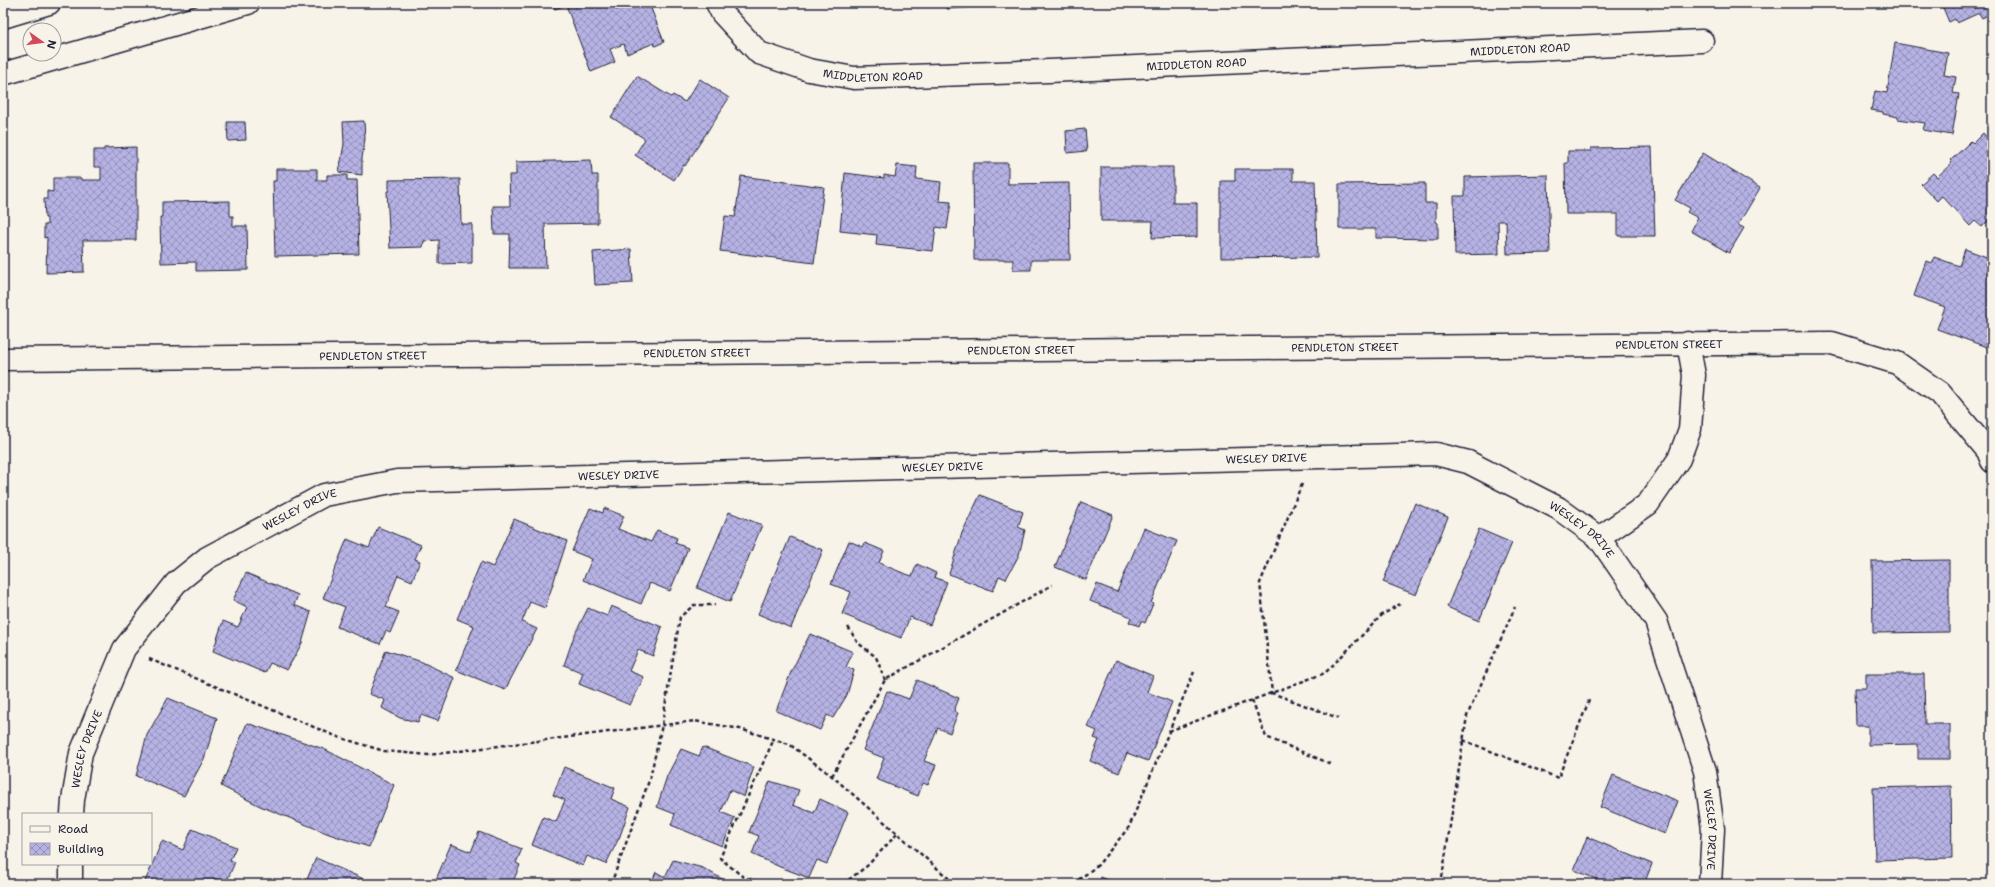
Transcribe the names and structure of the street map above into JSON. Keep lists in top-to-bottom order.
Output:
{
  "streets": {
    "street": ["MIDDLETON ROAD", "PENDLETON STREET", "WESLEY DRIVE"]
  },
  "legend": ["Road", "Building"],
  "north": "right"
}
